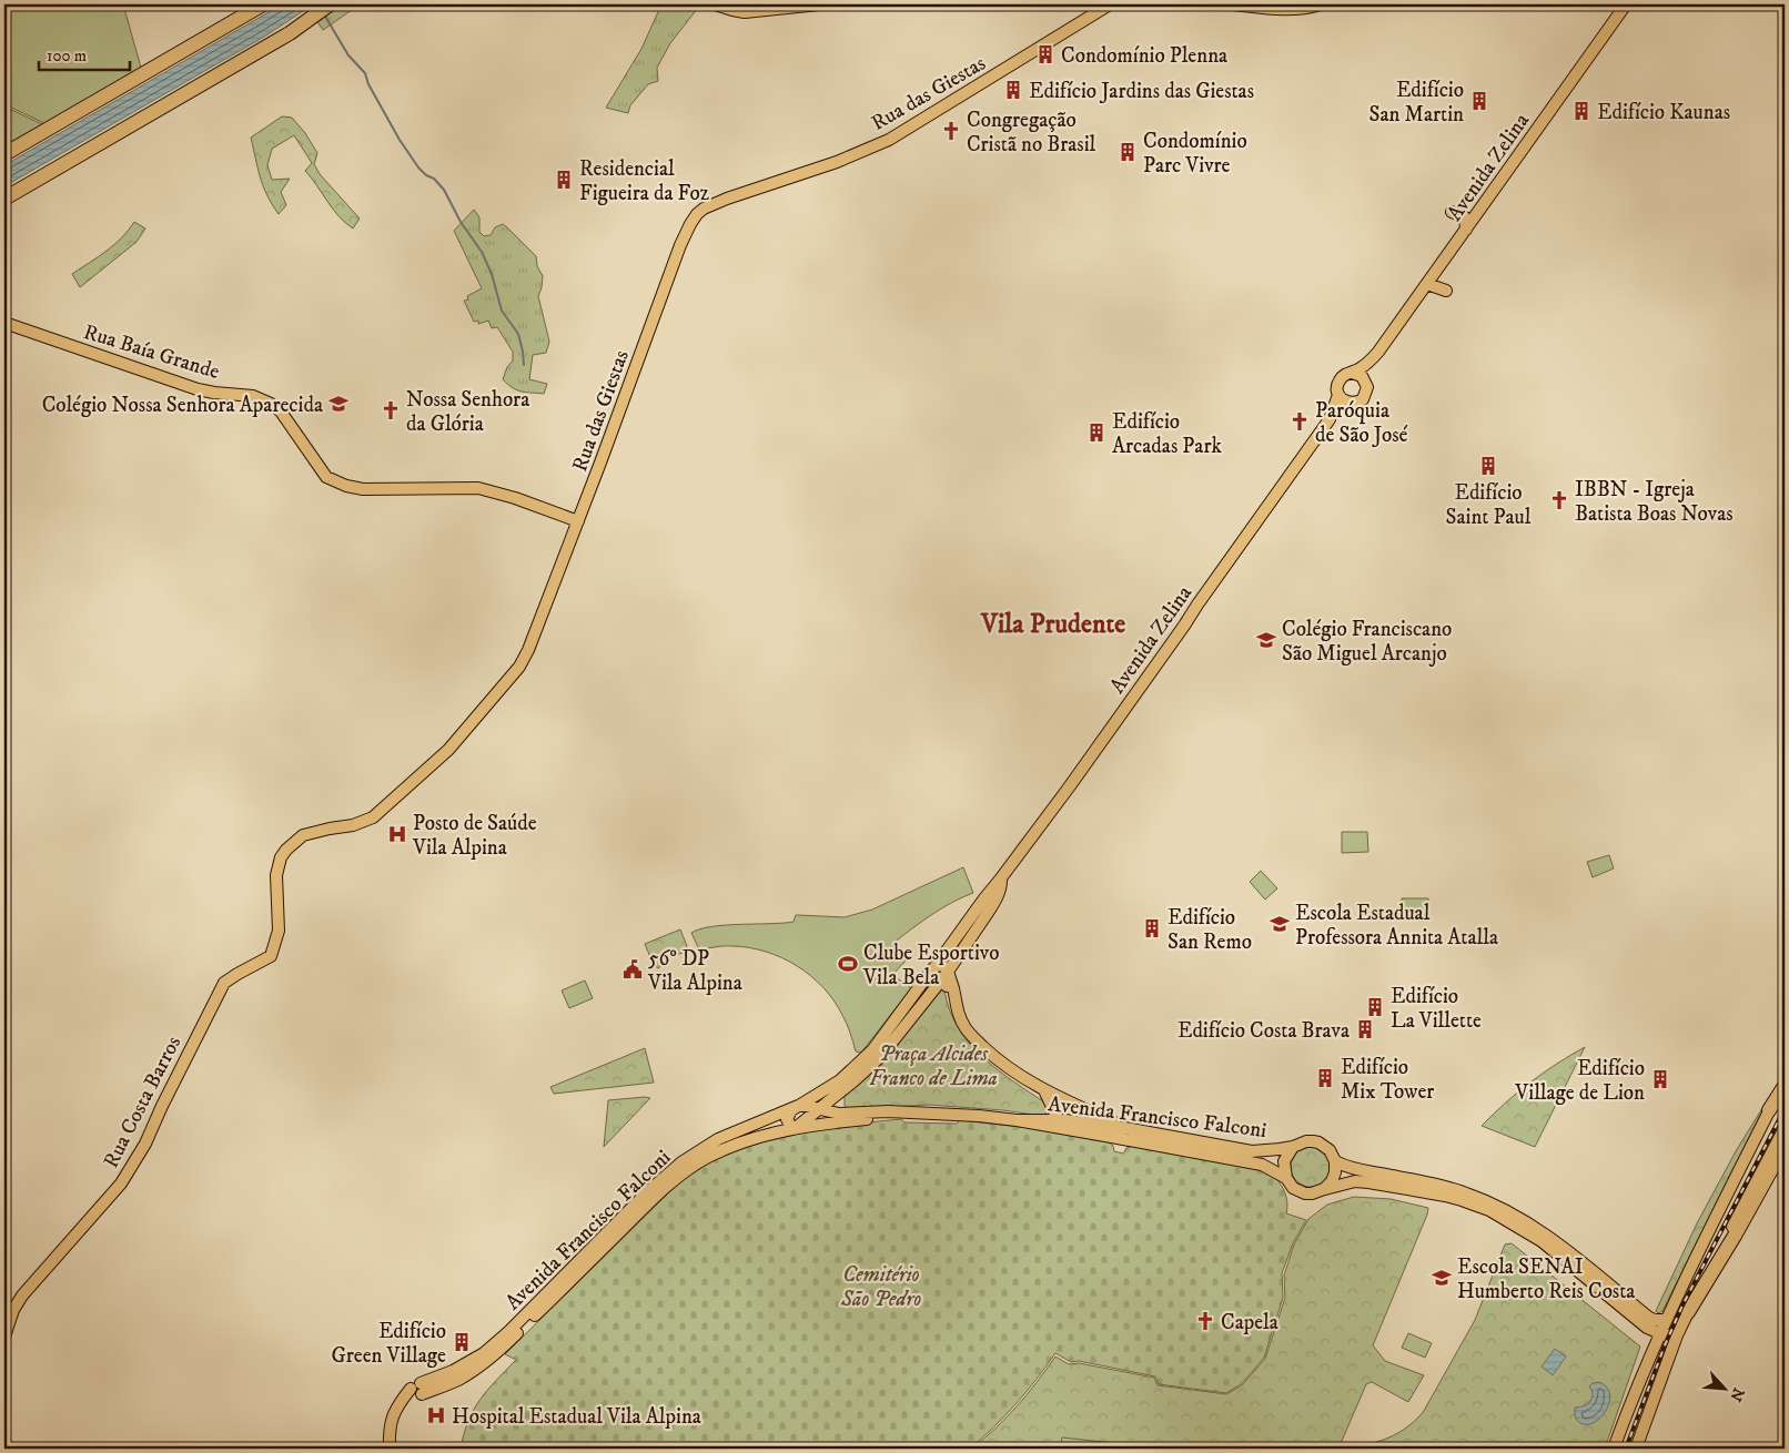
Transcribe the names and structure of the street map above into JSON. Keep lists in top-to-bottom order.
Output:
{
  "streets": {
    "main road": [
      "Rua das Giestas",
      "Avenida Zelina",
      "Rua Baía Grande",
      "Rua Costa Barros",
      "Avenida Francisco Falconi"
    ]
  },
  "crossings": [
    ["Rua das Giestas", "Rua Baía Grande"],
    ["Rua das Giestas", "Rua Costa Barros"]
  ],
  "districts": ["Vila Prudente"],
  "parks": ["Praça Alcides Franco de Lima", "Cemitério São Pedro"],
  "places": {
    "building": [
      "Condomínio Plenna",
      "Edifício Jardins das Giestas",
      "Edifício San Martin",
      "Edifício Kaunas",
      "Condomínio Parc Vivre",
      "Residencial Figueira da Foz",
      "Edifício Arcadas Park",
      "Edifício Saint Paul",
      "Edifício San Remo",
      "Edifício La Villette",
      "Edifício Costa Brava",
      "Edifício Mix Tower",
      "Edifício Village de Lion",
      "Edifício Green Village"
    ],
    "church": [
      "Congregação Cristã no Brasil",
      "Nossa Senhora da Glória",
      "Paróquia de São José",
      "IBBN - Igreja Batista Boas Novas",
      "Capela"
    ],
    "school or university": [
      "Colégio Nossa Senhora Aparecida",
      "Colégio Franciscano São Miguel Arcanjo",
      "Escola Estadual Professora Annita Atalla",
      "Escola SENAI Humberto Reis Costa"
    ],
    "hospital": ["Posto de Saúde Vila Alpina", "Hospital Estadual Vila Alpina"],
    "sports": ["Clube Esportivo Vila Bela"],
    "public building": ["56º DP Vila Alpina"]
  },
  "scale_bar": "100 m",
  "north": "bottom right"
}
